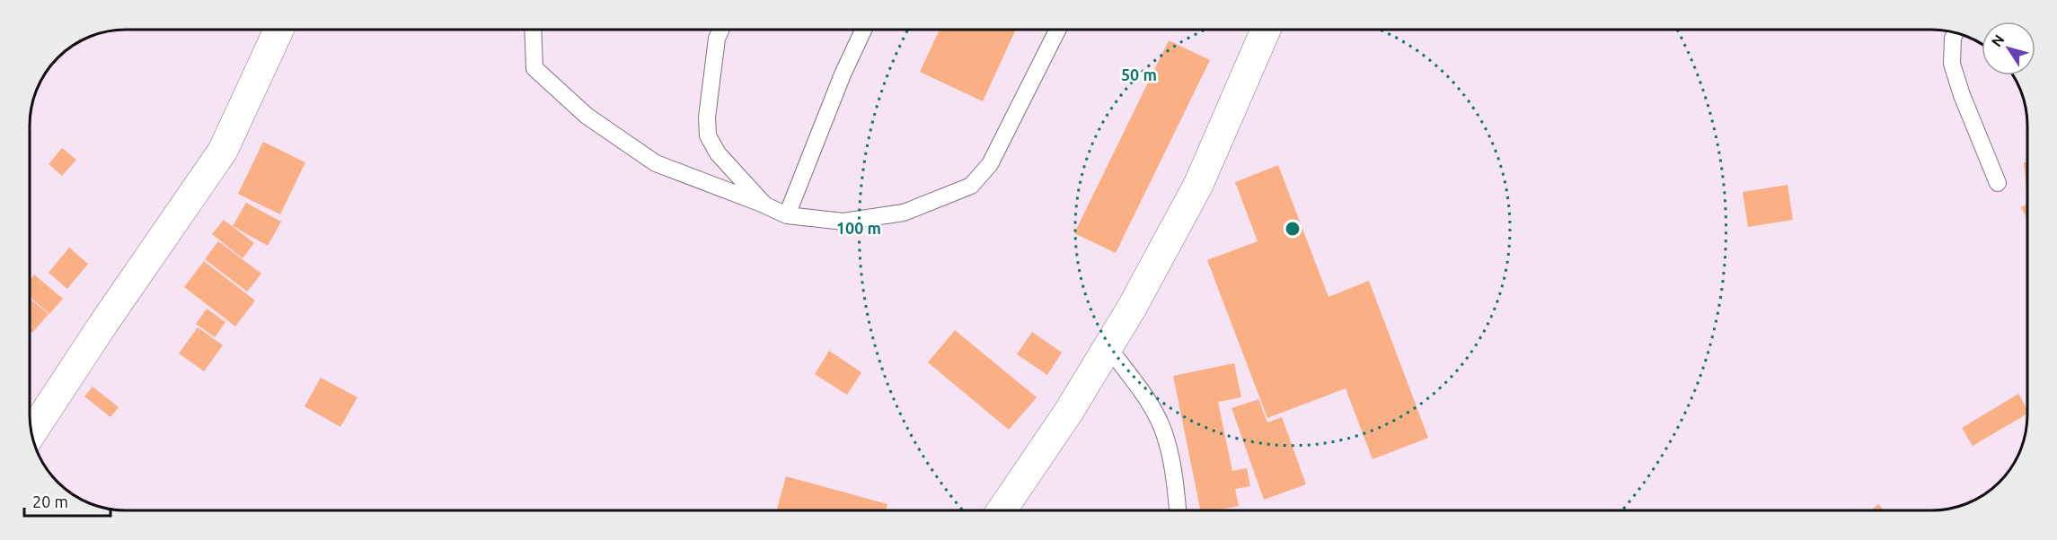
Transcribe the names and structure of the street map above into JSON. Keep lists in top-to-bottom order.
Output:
{
  "scale_bar": "20 m",
  "north": "top left",
  "rings": ["50 m", "100 m"]
}
